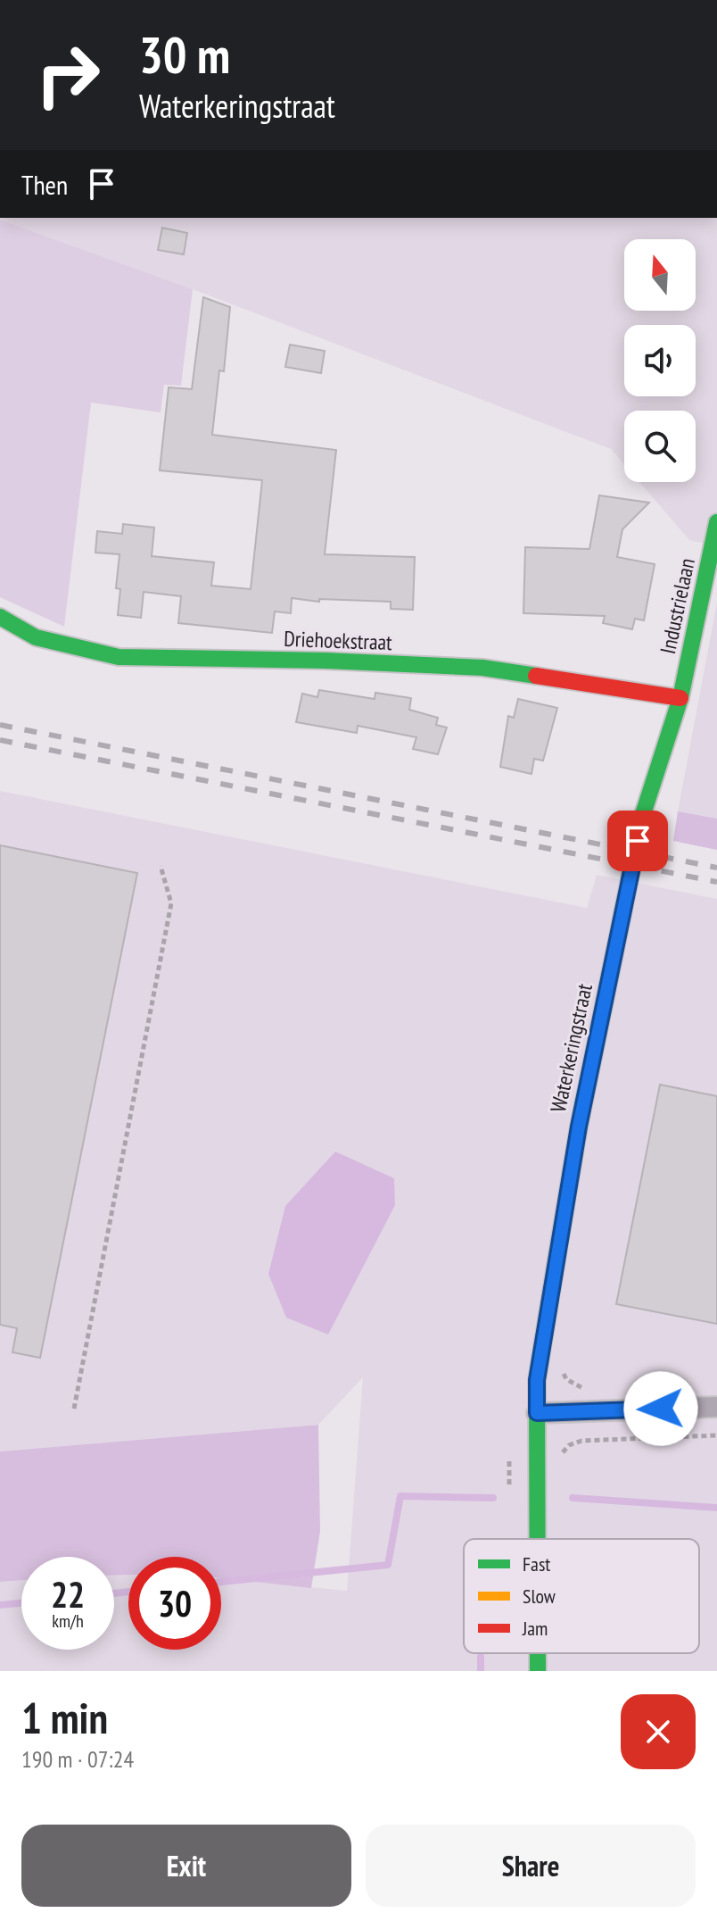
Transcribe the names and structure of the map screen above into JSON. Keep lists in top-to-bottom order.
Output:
{
  "streets": {
    "street": ["Industrielaan", "Driehoekstraat", "Waterkeringstraat"]
  },
  "crossings": [
    ["Industrielaan", "Driehoekstraat"],
    ["Industrielaan", "Waterkeringstraat"],
    ["Driehoekstraat", "Waterkeringstraat"]
  ],
  "legend": ["Fast", "Slow", "Jam"],
  "north": "top",
  "page": {
    "turn": ["30 m", "Waterkeringstraat"],
    "then": "Then",
    "speed": "22 km/h",
    "limit": "30",
    "heading": ["1 min", "190 m · 07:24"],
    "buttons": ["Exit", "Share"]
  }
}
